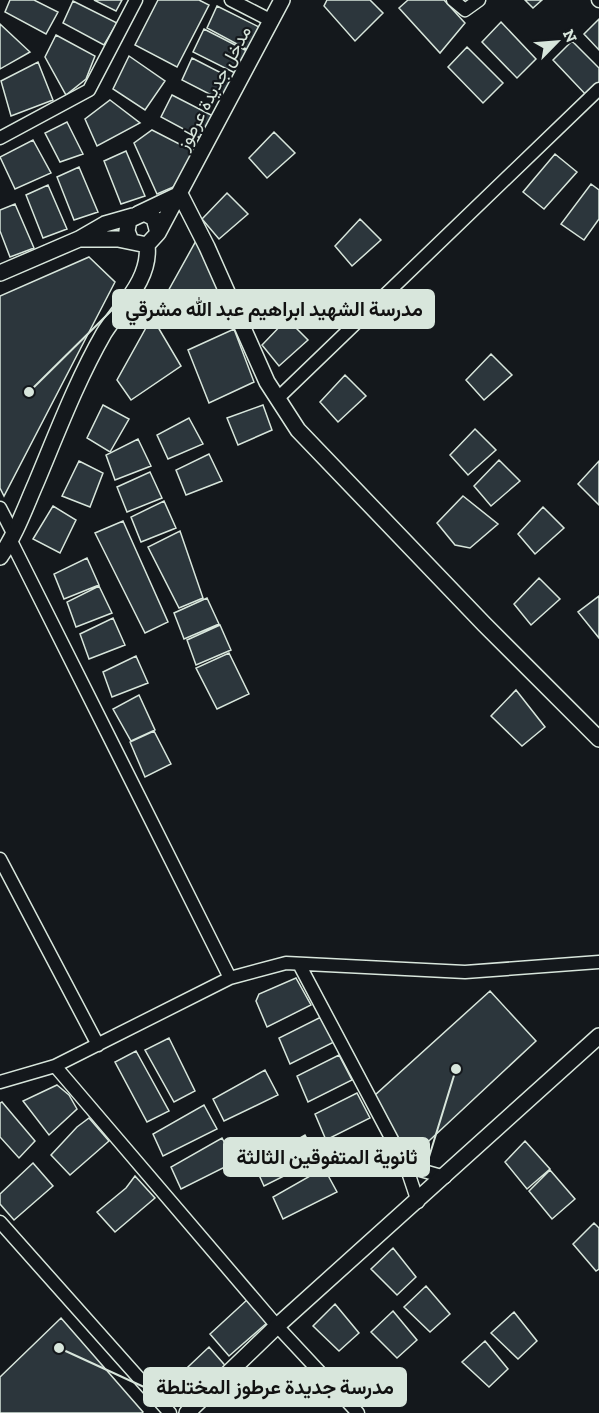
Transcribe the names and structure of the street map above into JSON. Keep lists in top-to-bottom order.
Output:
{
  "streets": {
    "street": ["مدخل جديدة عرطوز"]
  },
  "places": ["مدرسة الشهيد ابراهيم عبد الله مشرقي", "ثانوية المتفوقين الثالثة", "مدرسة جديدة عرطوز المختلطة"],
  "north": "top right"
}
